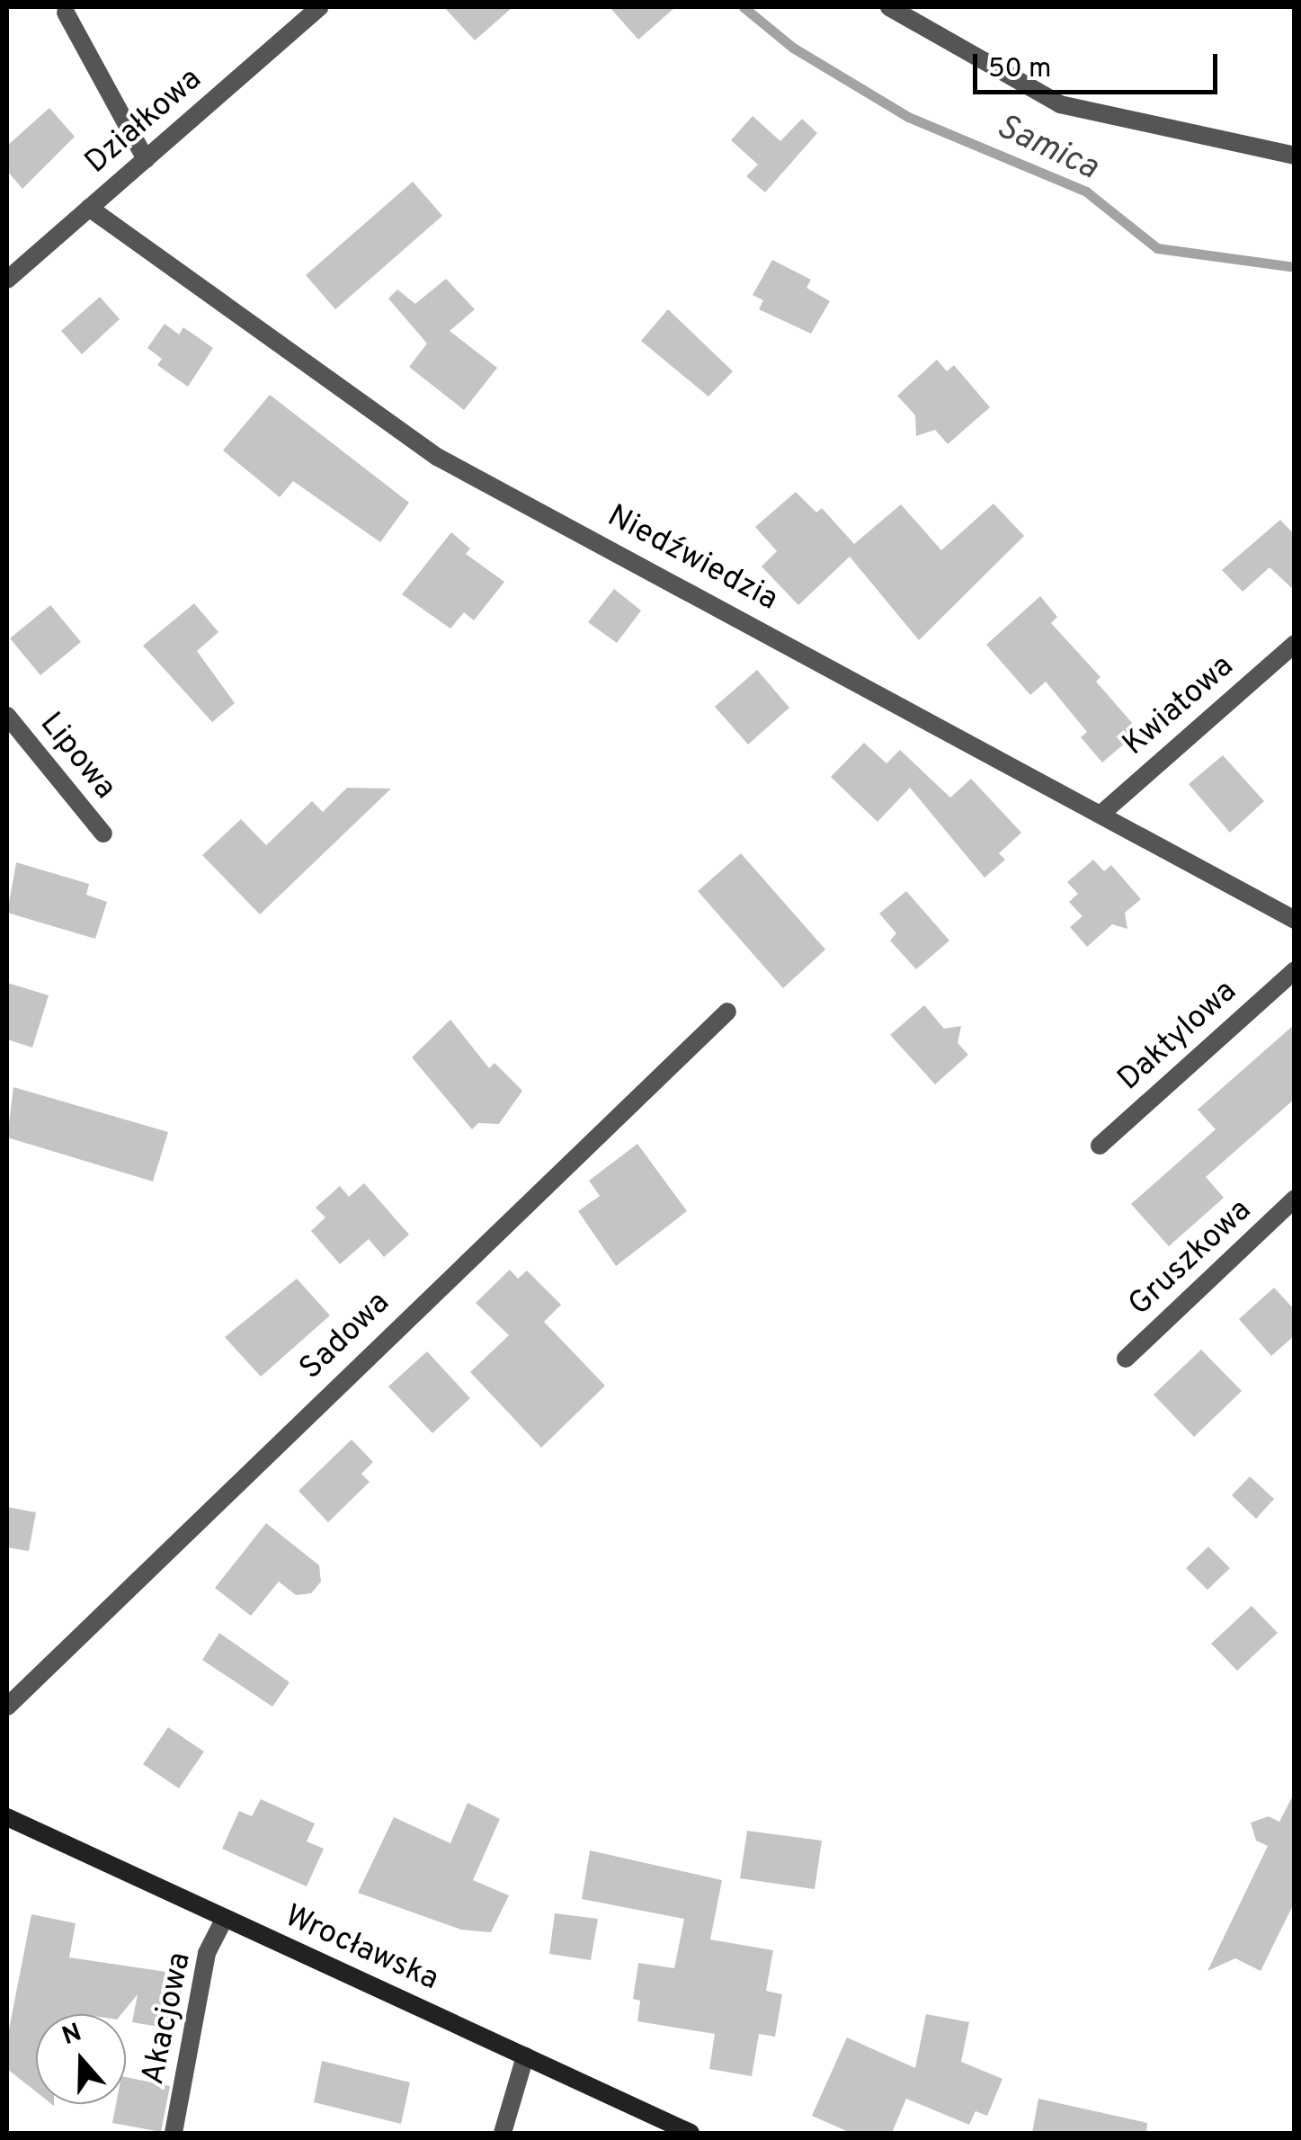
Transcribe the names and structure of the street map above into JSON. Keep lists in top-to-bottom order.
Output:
{
  "streets": {
    "main road": ["Wrocławska"],
    "street": [
      "Działkowa",
      "Niedźwiedzia",
      "Kwiatowa",
      "Lipowa",
      "Daktylowa",
      "Gruszkowa",
      "Sadowa",
      "Akacjowa"
    ]
  },
  "crossings": [
    ["Działkowa", "Niedźwiedzia"],
    ["Niedźwiedzia", "Kwiatowa"],
    ["Wrocławska", "Akacjowa"]
  ],
  "water": ["Samica"],
  "scale_bar": "50 m",
  "north": "top"
}
